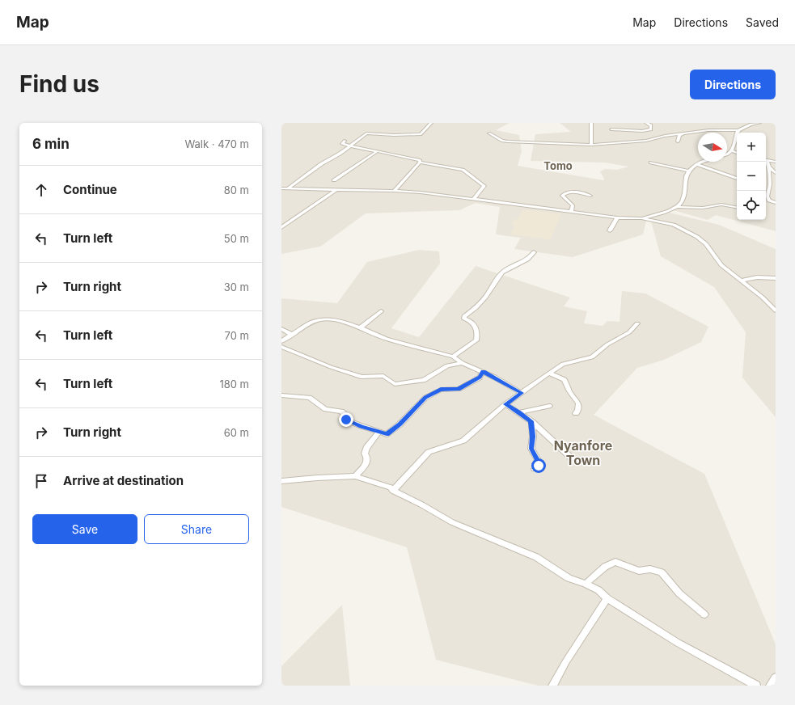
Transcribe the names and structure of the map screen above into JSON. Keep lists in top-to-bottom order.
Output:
{
  "districts": ["Tomo", "Nyanfore Town"],
  "north": "right",
  "page": {
    "header": "Map",
    "nav": ["Map", "Directions", "Saved"],
    "buttons": [
      "Directions",
      ["Save", "Share"]
    ],
    "title": "Find us",
    "heading": ["6 min", "Walk · 470 m"],
    "map_buttons": ["+", "−"],
    "list": [
      ["Continue", "80 m"],
      ["Turn left", "50 m"],
      ["Turn right", "30 m"],
      ["Turn left", "70 m"],
      ["Turn left", "180 m"],
      ["Turn right", "60 m"],
      "Arrive at destination"
    ]
  }
}
